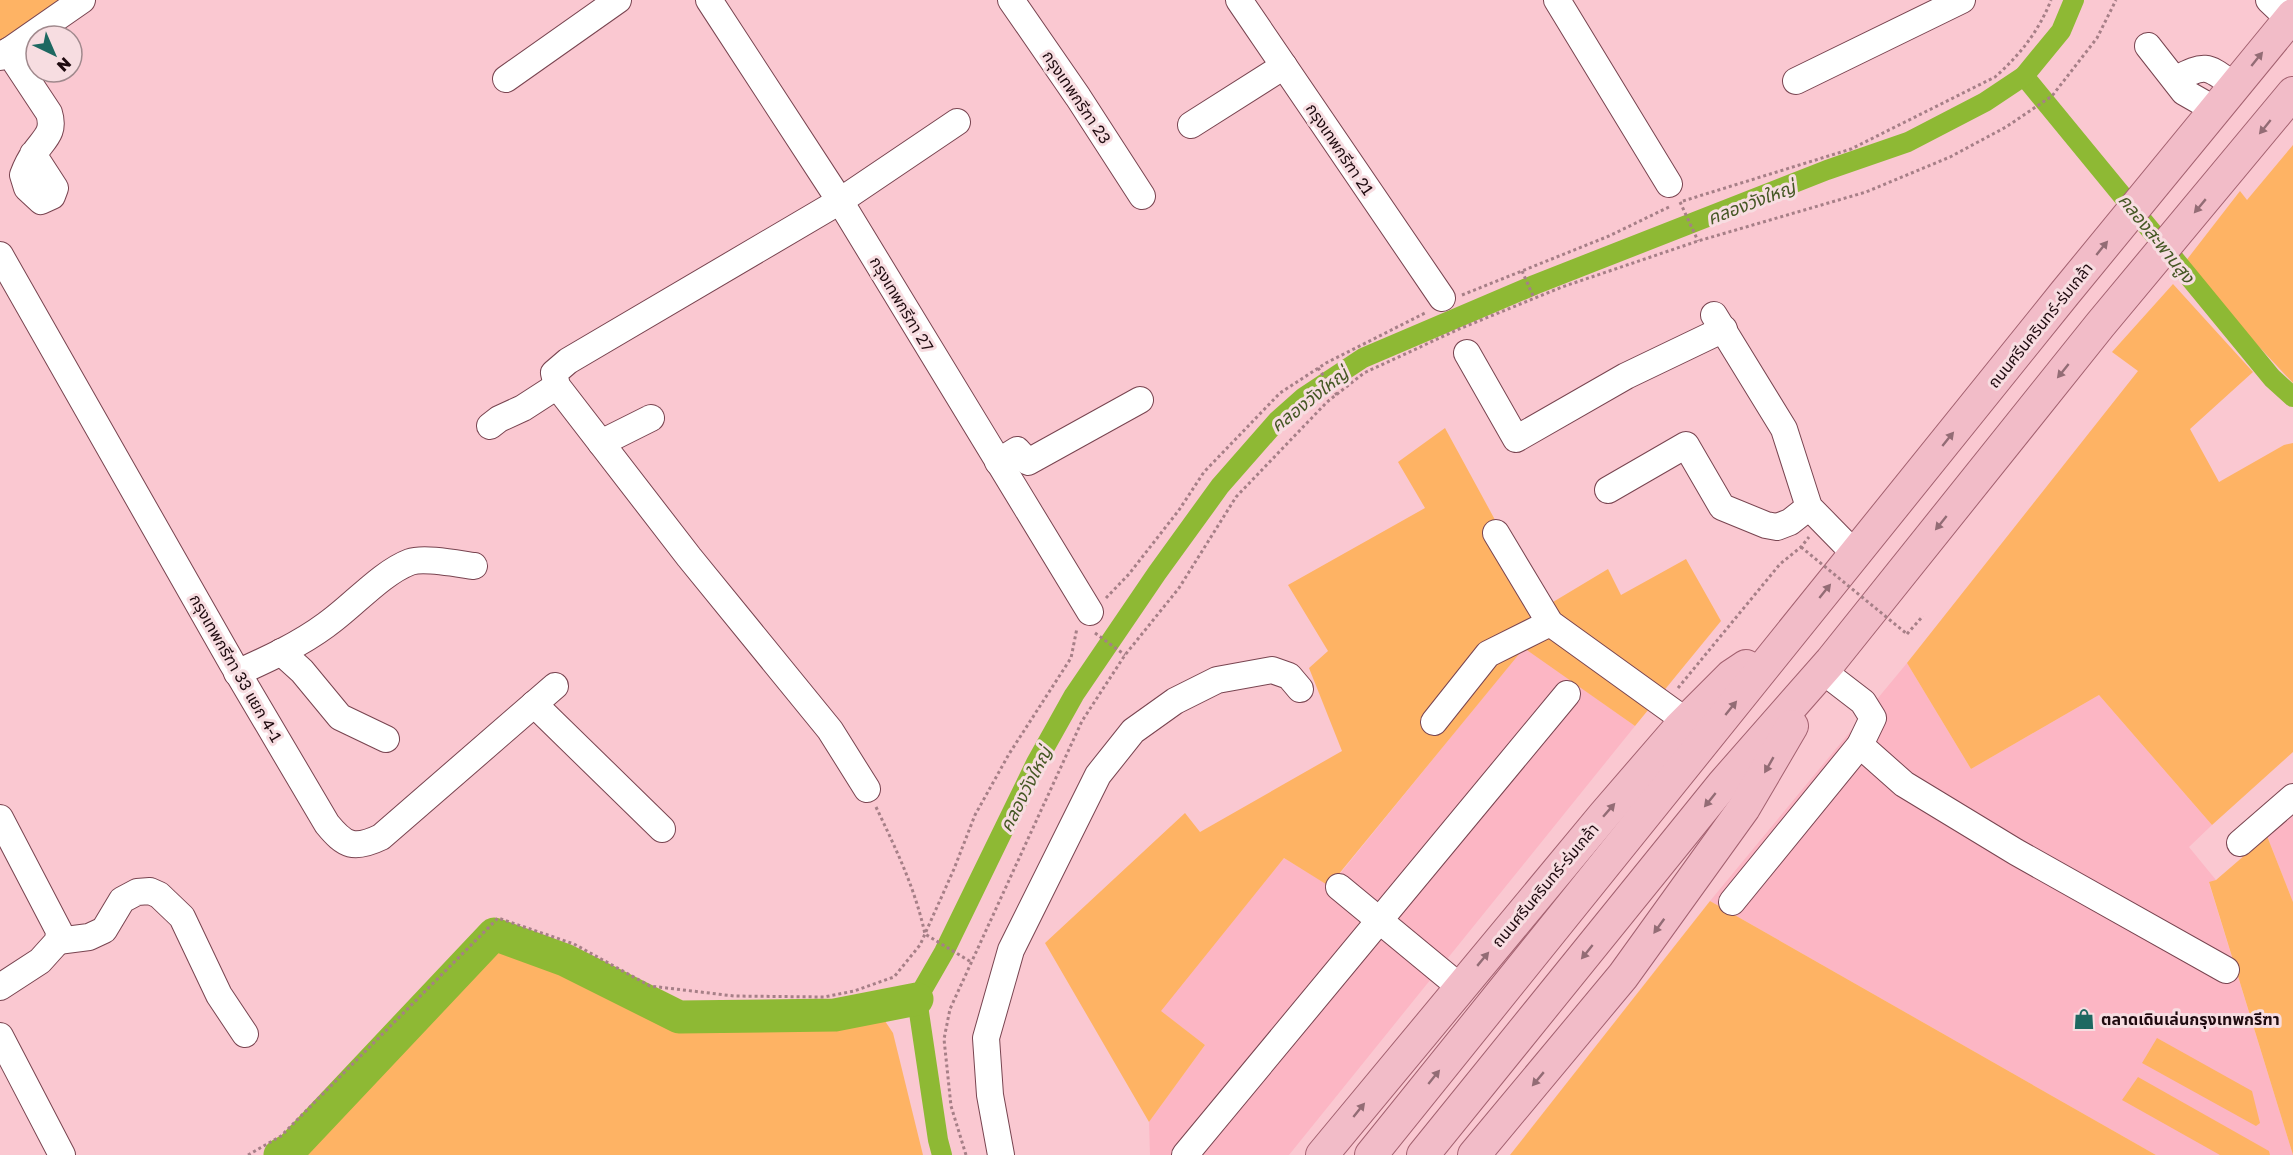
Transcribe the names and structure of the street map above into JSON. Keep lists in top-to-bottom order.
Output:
{
  "streets": {
    "main road": ["ถนนศรีนครินทร์-ร่มเกล้า"],
    "street": [
      "กรุงเทพกรีฑา 23",
      "กรุงเทพกรีฑา 21",
      "กรุงเทพกรีฑา 27",
      "กรุงเทพกรีฑา 33 แยก 4-1"
    ]
  },
  "water": ["คลองวังใหญ่", "คลองสะพานสูง"],
  "places": {
    "shop": ["ตลาดเดินเล่นกรุงเทพกรีฑา"]
  },
  "north": "bottom right"
}
